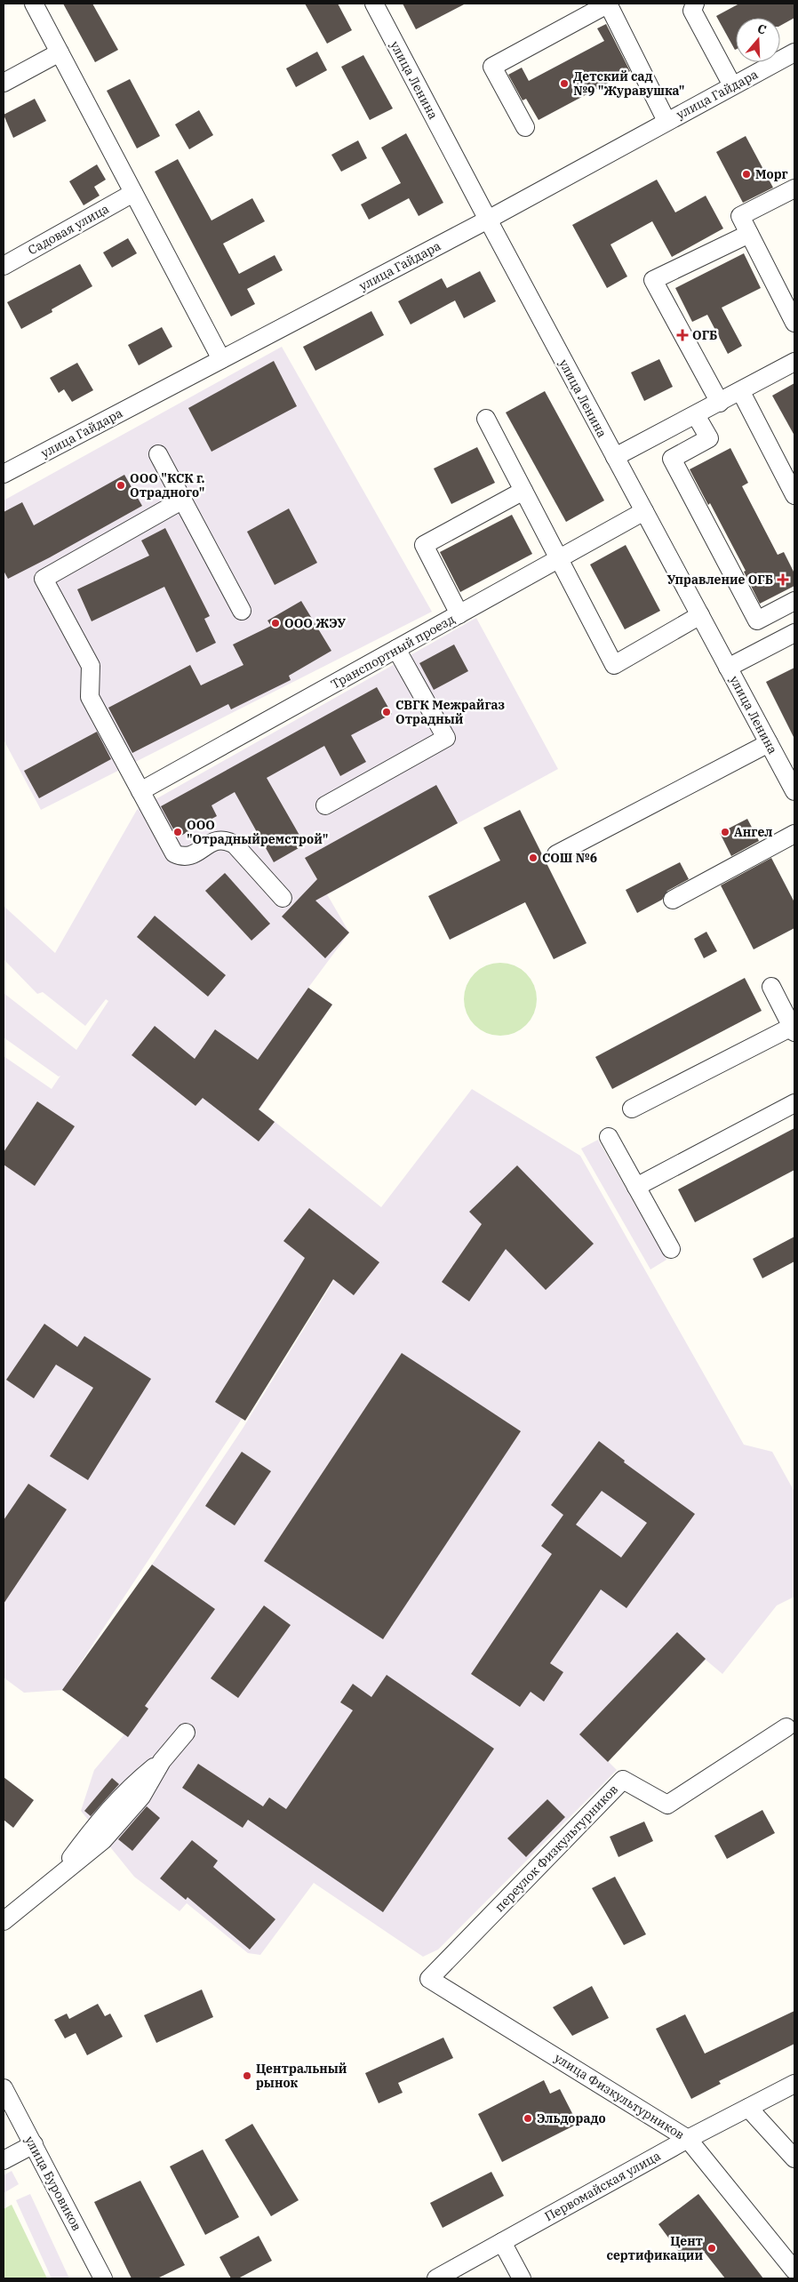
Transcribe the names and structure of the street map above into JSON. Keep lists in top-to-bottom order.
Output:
{
  "streets": {
    "street": [
      "улица Ленина",
      "улица Гайдара",
      "Садовая улица",
      "Транспортный проезд",
      "переулок Физкультурников",
      "улица Физкультурников",
      "улица Буровиков",
      "Первомайская улица"
    ]
  },
  "crossings": [
    ["улица Ленина", "улица Гайдара"],
    ["улица Ленина", "Транспортный проезд"],
    ["переулок Физкультурников", "улица Физкультурников"],
    ["улица Физкультурников", "Первомайская улица"]
  ],
  "places": {
    "other": [
      "Детский сад №9 \"Журавушка\"",
      "Морг",
      "ООО \"КСК г. Отрадного\"",
      "ООО ЖЭУ",
      "СВГК Межрайгаз Отрадный",
      "ООО \"Отрадныйремстрой\"",
      "Ангел",
      "СОШ №6",
      "Центральный рынок",
      "Эльдорадо",
      "Цент сертификации"
    ],
    "health": ["ОГБ", "Управление ОГБ"]
  },
  "north": "top"
}
